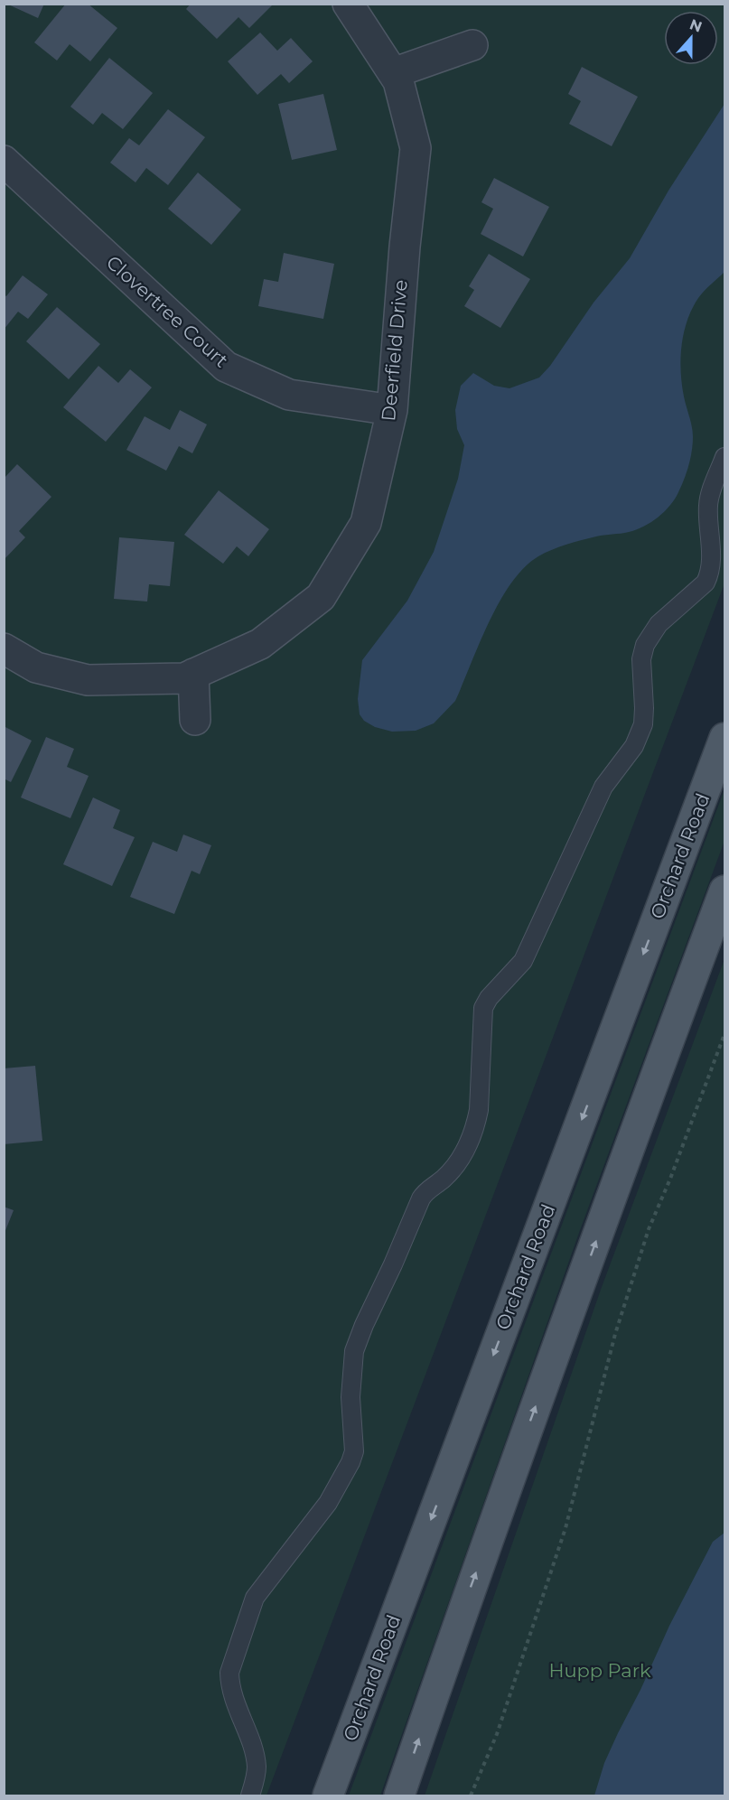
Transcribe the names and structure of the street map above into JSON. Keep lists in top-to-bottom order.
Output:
{
  "streets": {
    "main road": ["Orchard Road"],
    "street": ["Clovertree Court", "Deerfield Drive"]
  },
  "crossings": [
    ["Clovertree Court", "Deerfield Drive"]
  ],
  "parks": ["Hupp Park"],
  "north": "top"
}
